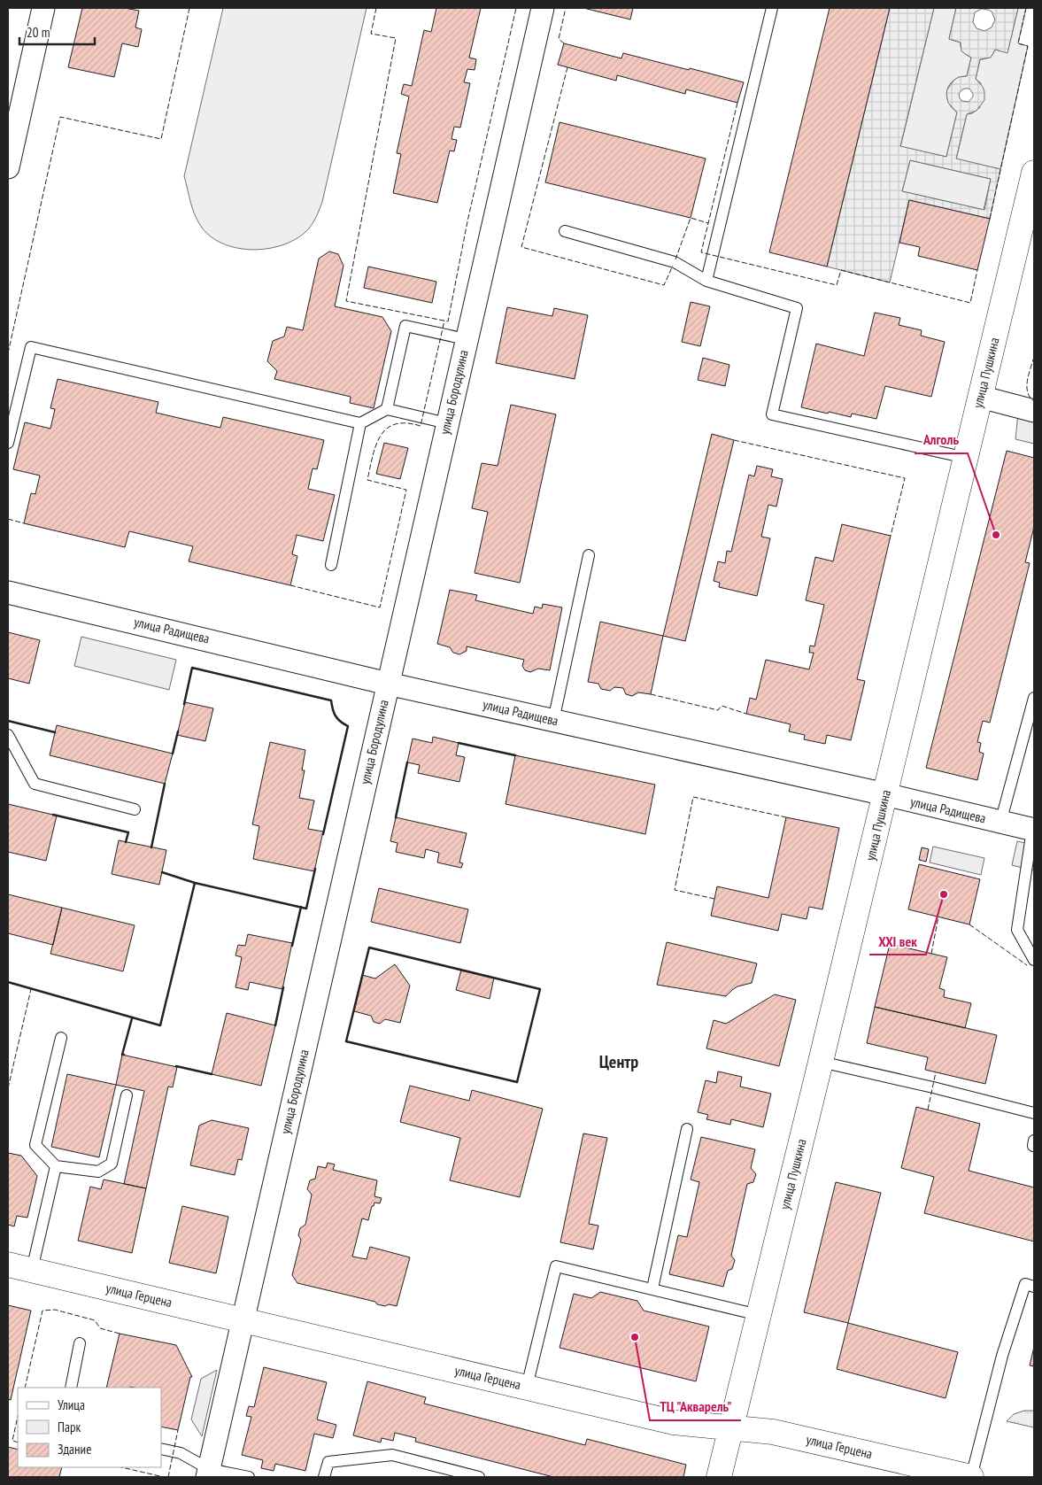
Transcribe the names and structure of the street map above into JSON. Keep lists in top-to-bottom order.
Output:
{
  "streets": {
    "street": [
      "улица Пушкина",
      "улица Бородулина",
      "улица Радищева",
      "улица Герцена"
    ]
  },
  "crossings": [
    ["улица Пушкина", "улица Радищева"],
    ["улица Пушкина", "улица Герцена"],
    ["улица Бородулина", "улица Радищева"],
    ["улица Бородулина", "улица Герцена"]
  ],
  "districts": ["Центр"],
  "places": ["Алголь", "XXI век", "ТЦ \"Акварель\""],
  "legend": ["Улица", "Парк", "Здание"],
  "scale_bar": "20 m"
}
